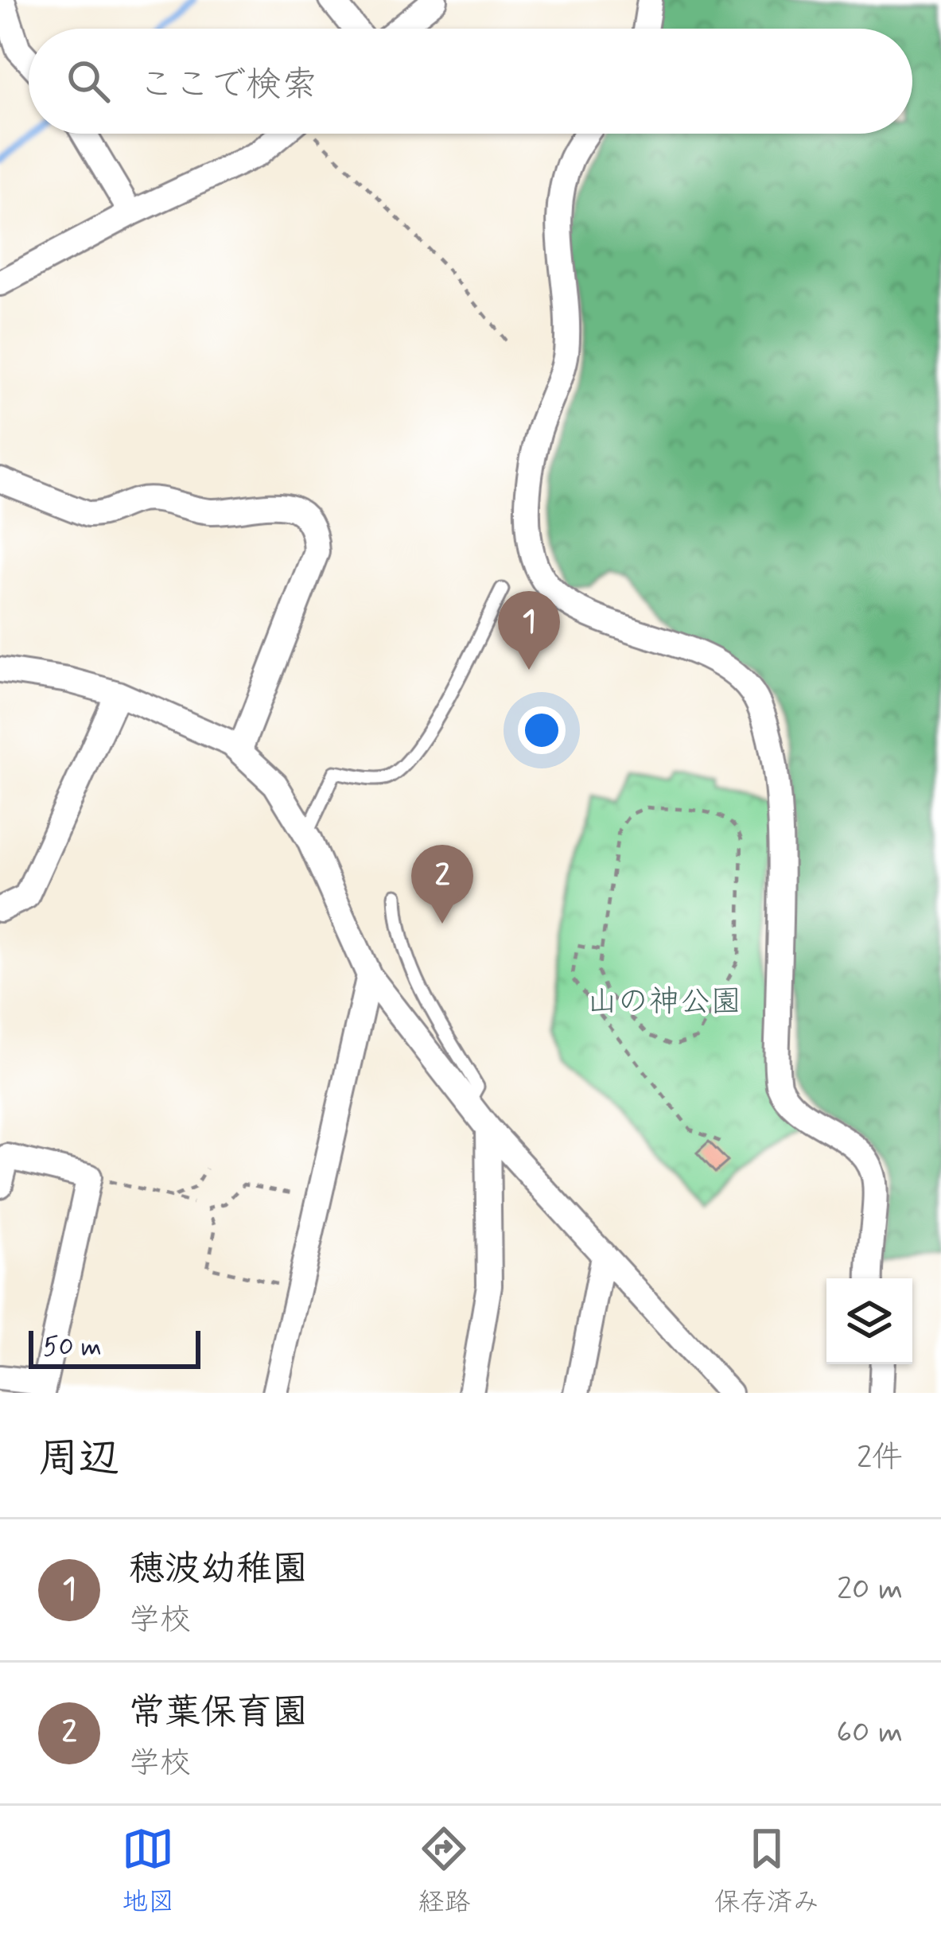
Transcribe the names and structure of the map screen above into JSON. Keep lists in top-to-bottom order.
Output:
{
  "parks": ["山の神公園"],
  "scale_bar": "50 m",
  "page": {
    "search": "ここで検索",
    "pins": ["1", "2"],
    "scale": "50 m",
    "heading": ["周辺", "2件"],
    "list": [
      {
        "mark": "1",
        "name": "穂波幼稚園",
        "note": "学校",
        "value": "20 m"
      },
      {
        "mark": "2",
        "name": "常葉保育園",
        "note": "学校",
        "value": "60 m"
      }
    ],
    "nav": ["地図", "経路", "保存済み"]
  }
}
